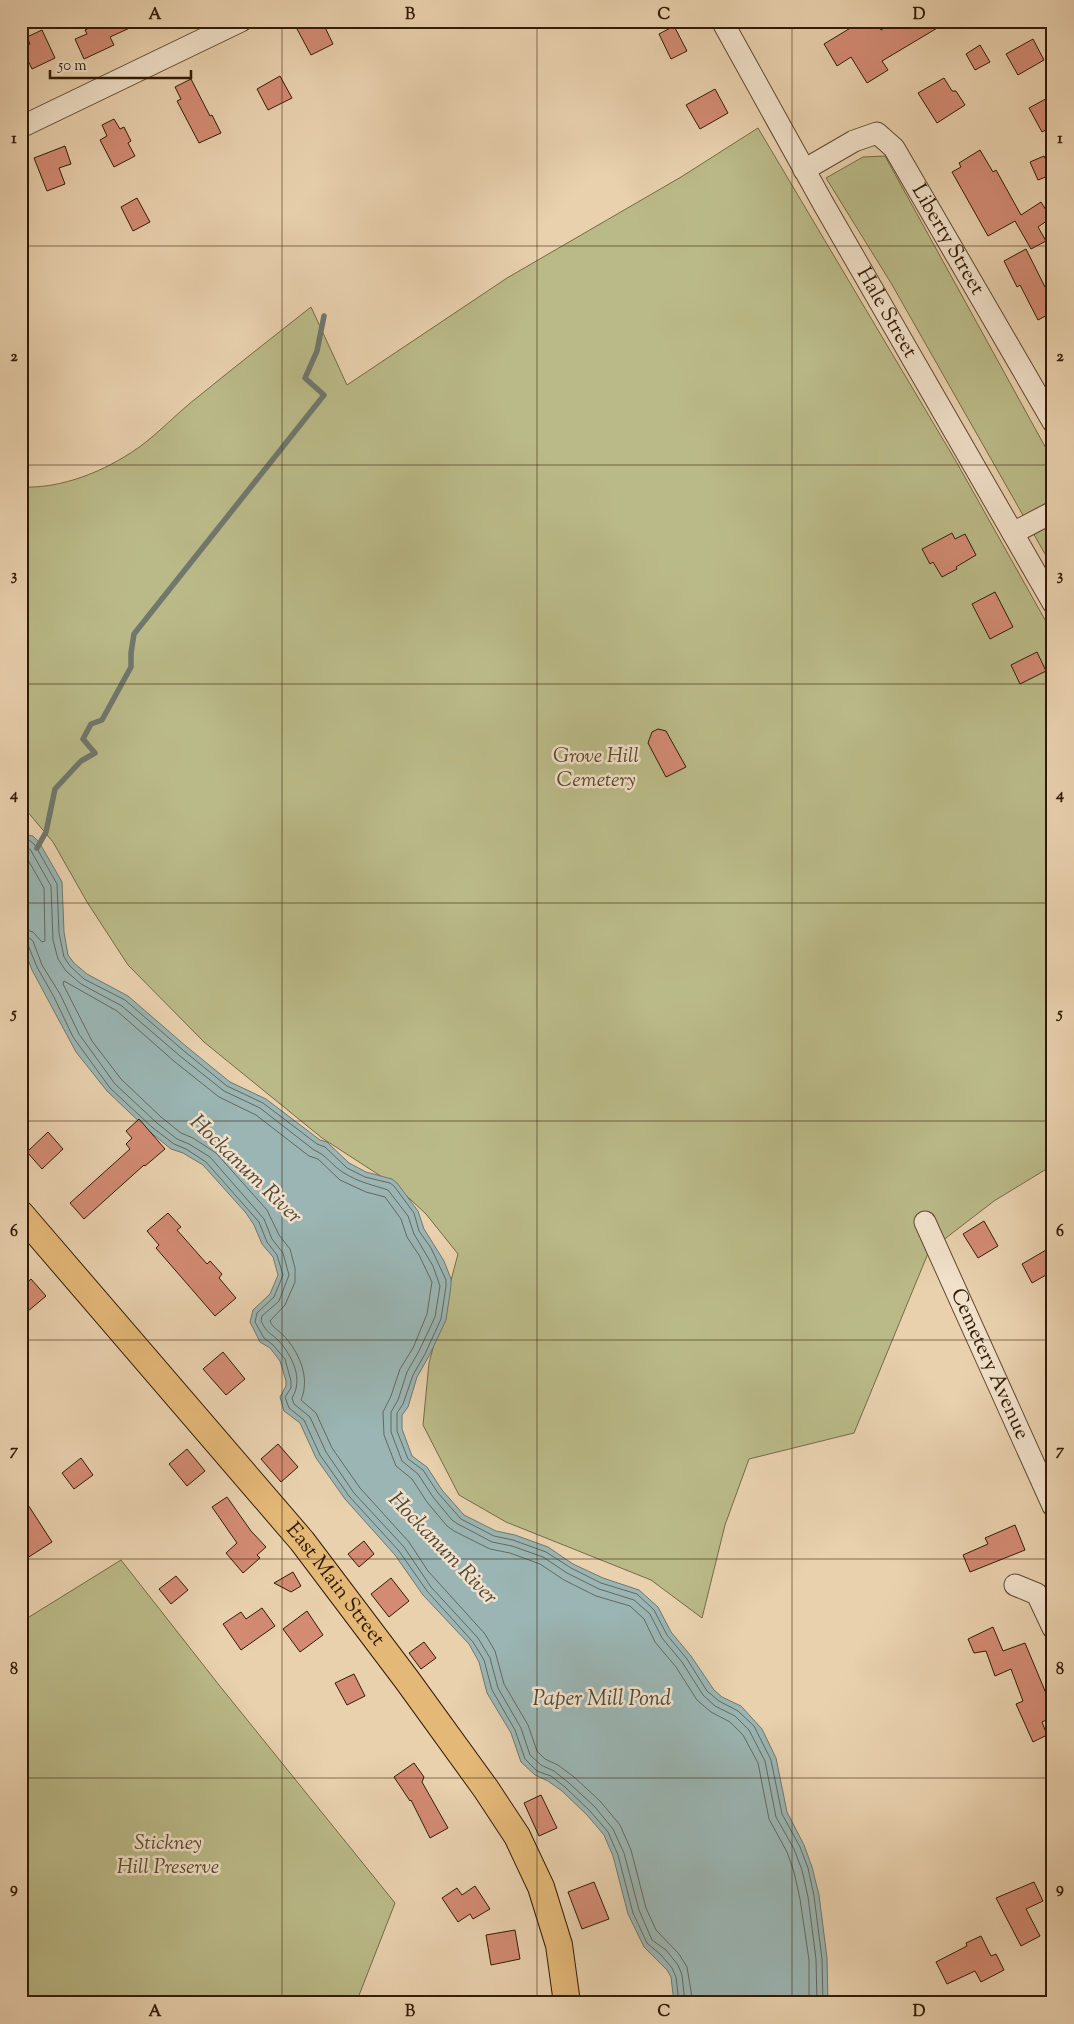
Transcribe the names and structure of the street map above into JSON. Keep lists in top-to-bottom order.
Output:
{
  "streets": {
    "main road": ["East Main Street"],
    "street": ["Liberty Street", "Hale Street", "Cemetery Avenue"]
  },
  "crossings": [
    ["Liberty Street", "Hale Street"]
  ],
  "water": ["Hockanum River", "Paper Mill Pond"],
  "parks": ["Grove Hill Cemetery", "Stickney Hill Preserve"],
  "scale_bar": "50 m",
  "grid": {
    "columns": [
      "A",
      "B",
      "C",
      "D"
    ],
    "rows": [
      "1",
      "2",
      "3",
      "4",
      "5",
      "6",
      "7",
      "8",
      "9"
    ]
  }
}
